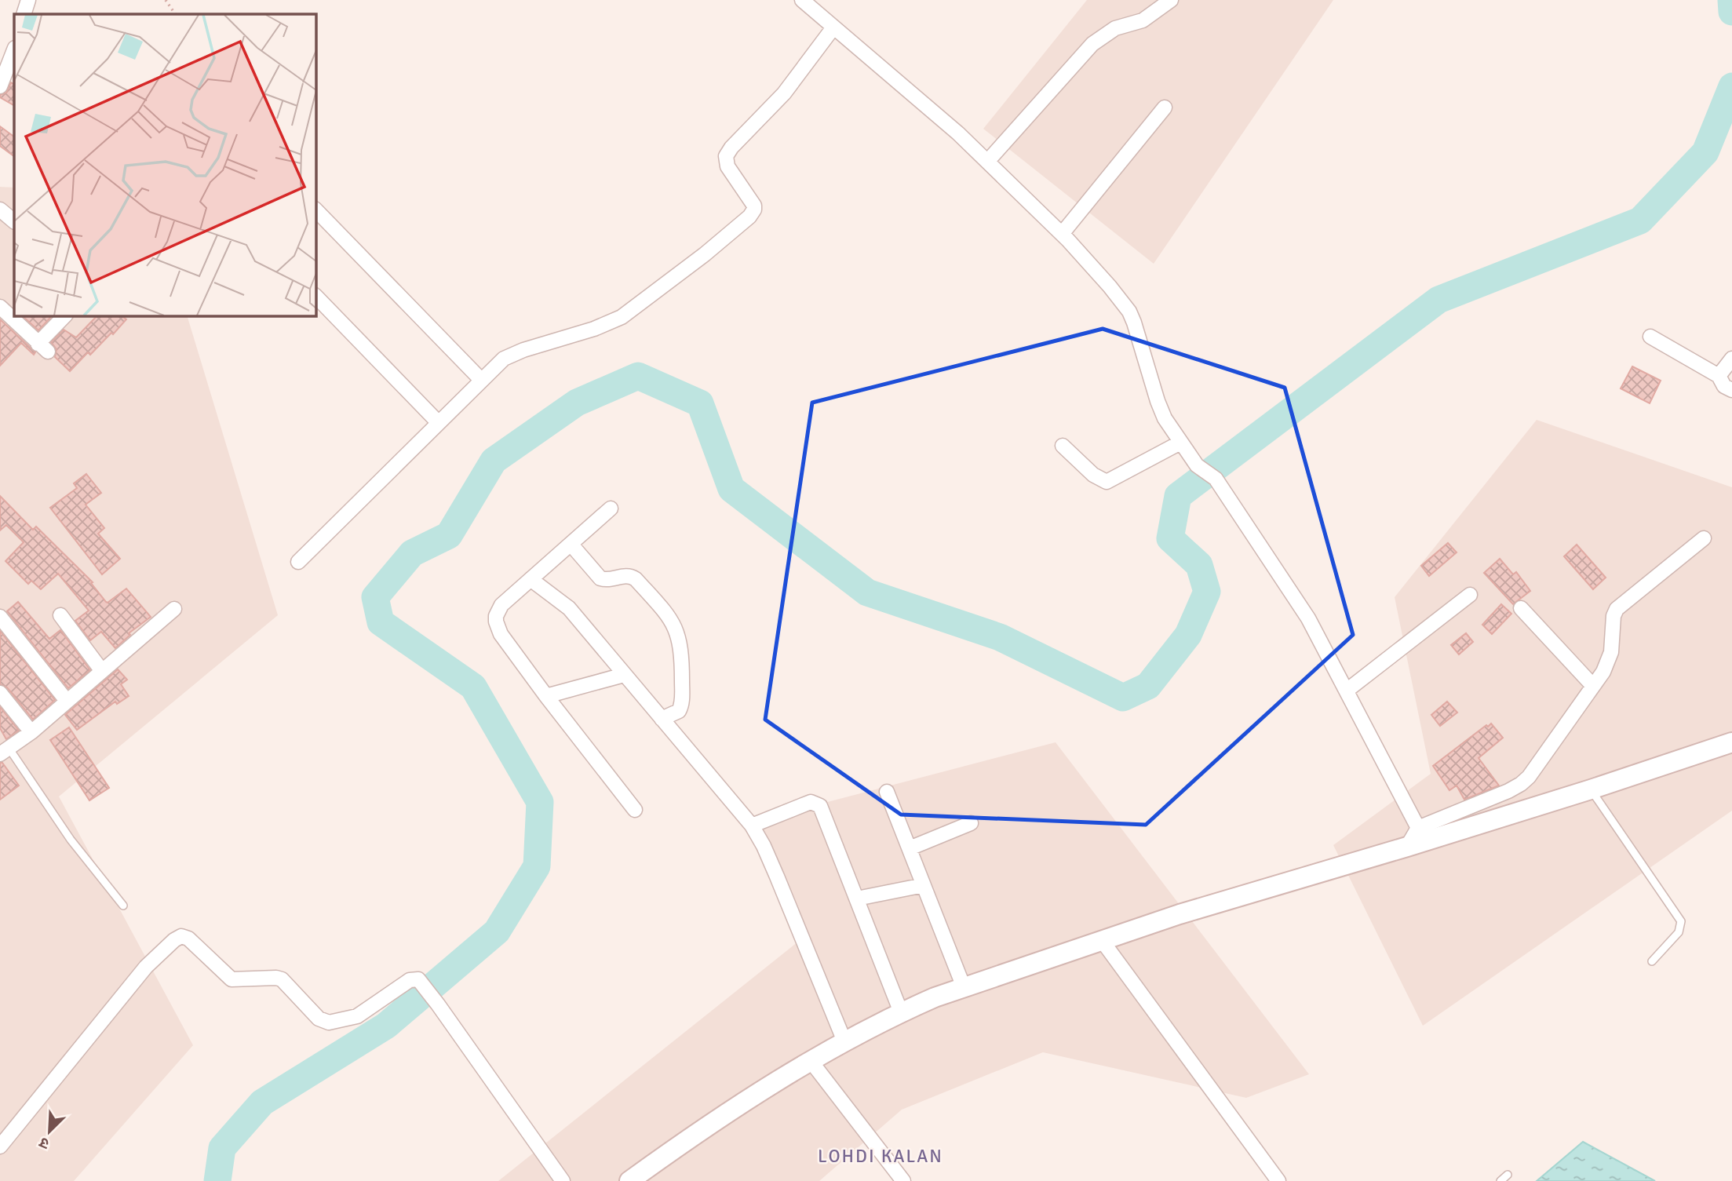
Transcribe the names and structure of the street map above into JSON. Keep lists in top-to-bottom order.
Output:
{
  "districts": ["LOHDI KALAN"],
  "north": "bottom left"
}
